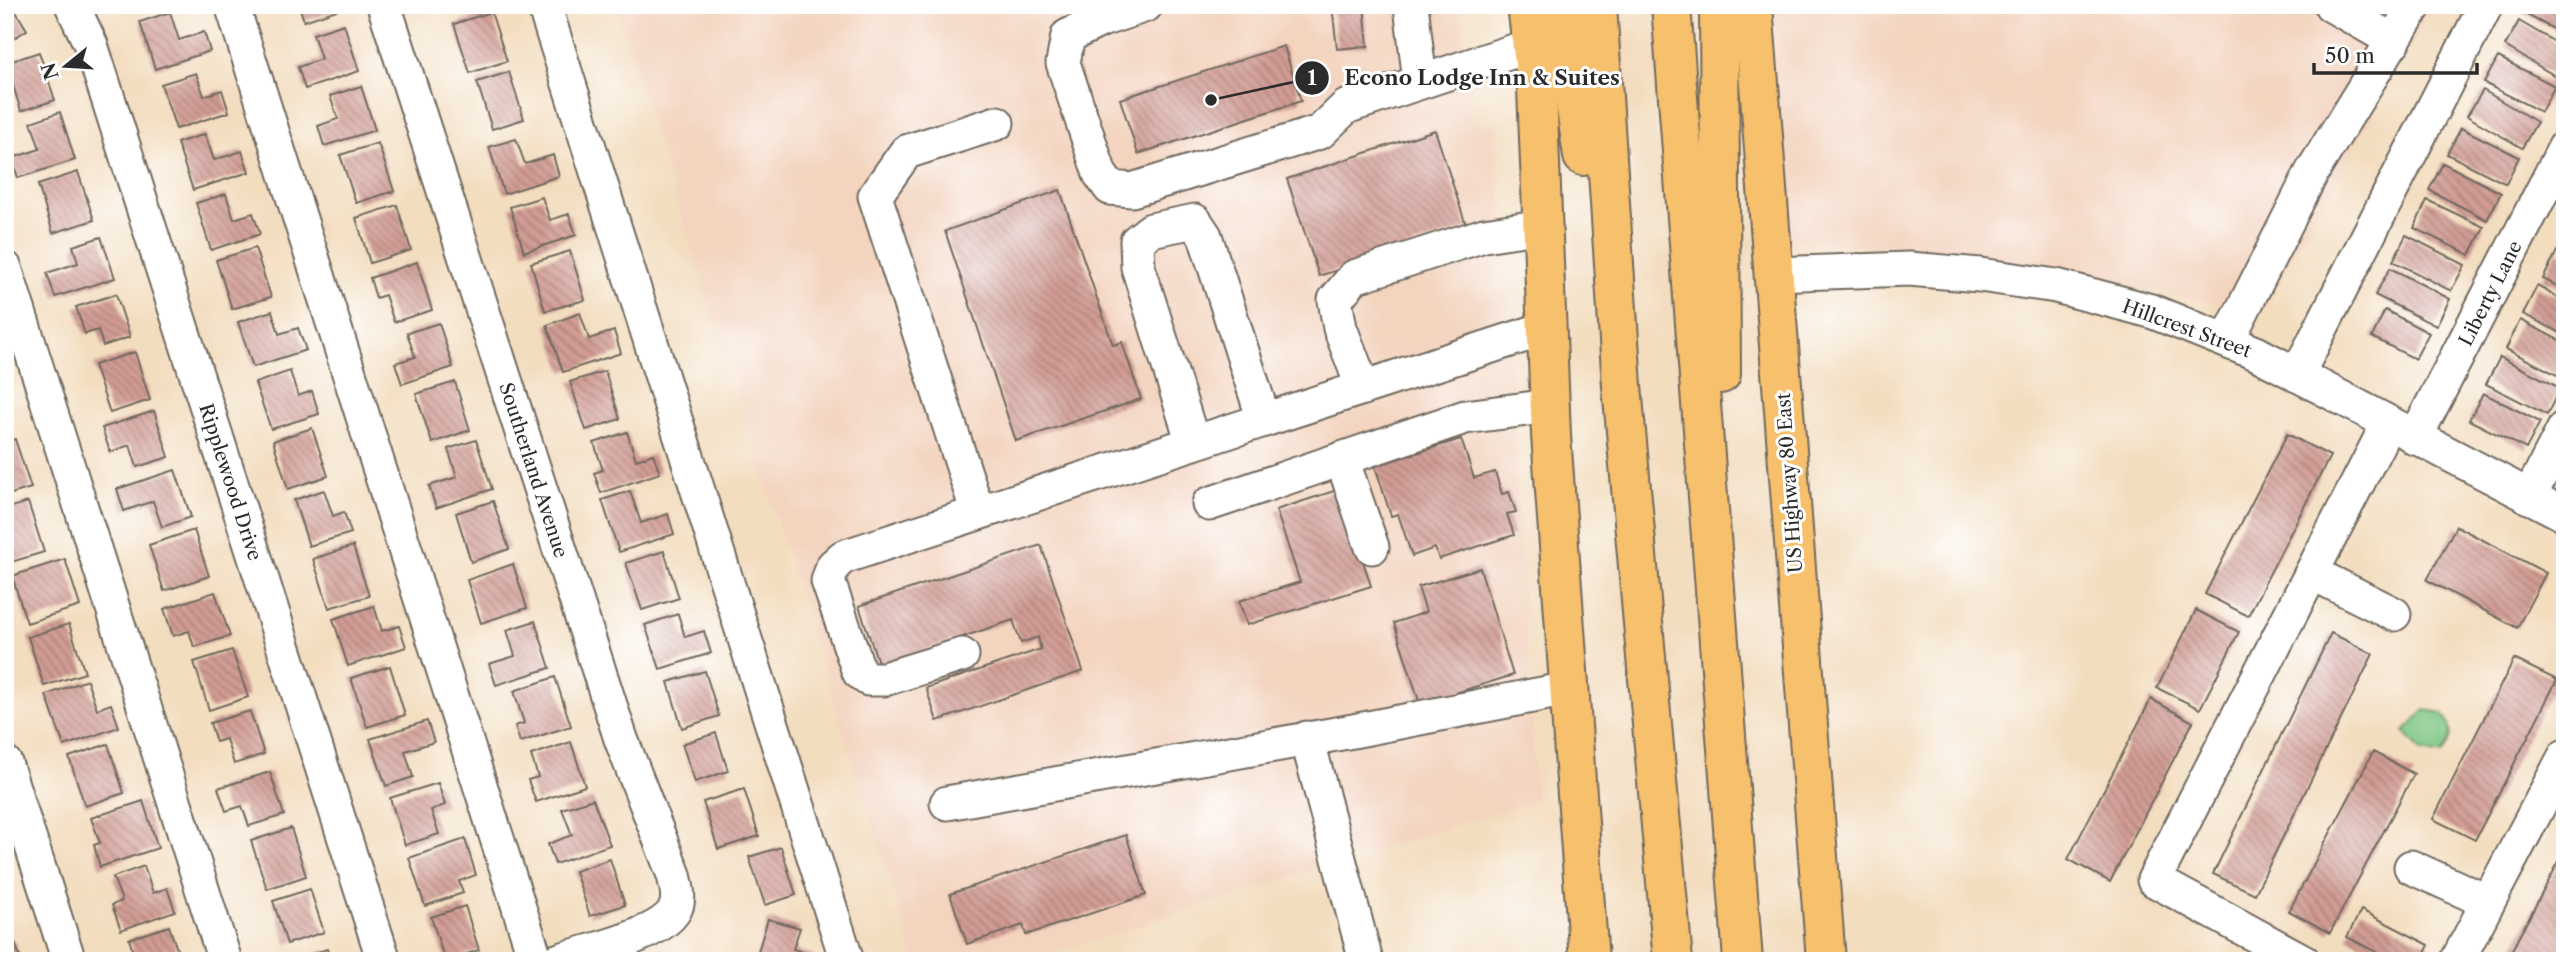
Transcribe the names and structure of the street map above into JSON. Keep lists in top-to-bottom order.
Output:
{
  "streets": {
    "main road": ["US Highway 80 East"],
    "street": [
      "Liberty Lane",
      "Hillcrest Street",
      "Southerland Avenue",
      "Ripplewood Drive"
    ]
  },
  "crossings": [
    ["Liberty Lane", "Hillcrest Street"],
    ["Hillcrest Street", "US Highway 80 East"]
  ],
  "places": ["Econo Lodge Inn & Suites"],
  "scale_bar": "50 m",
  "north": "left"
}
